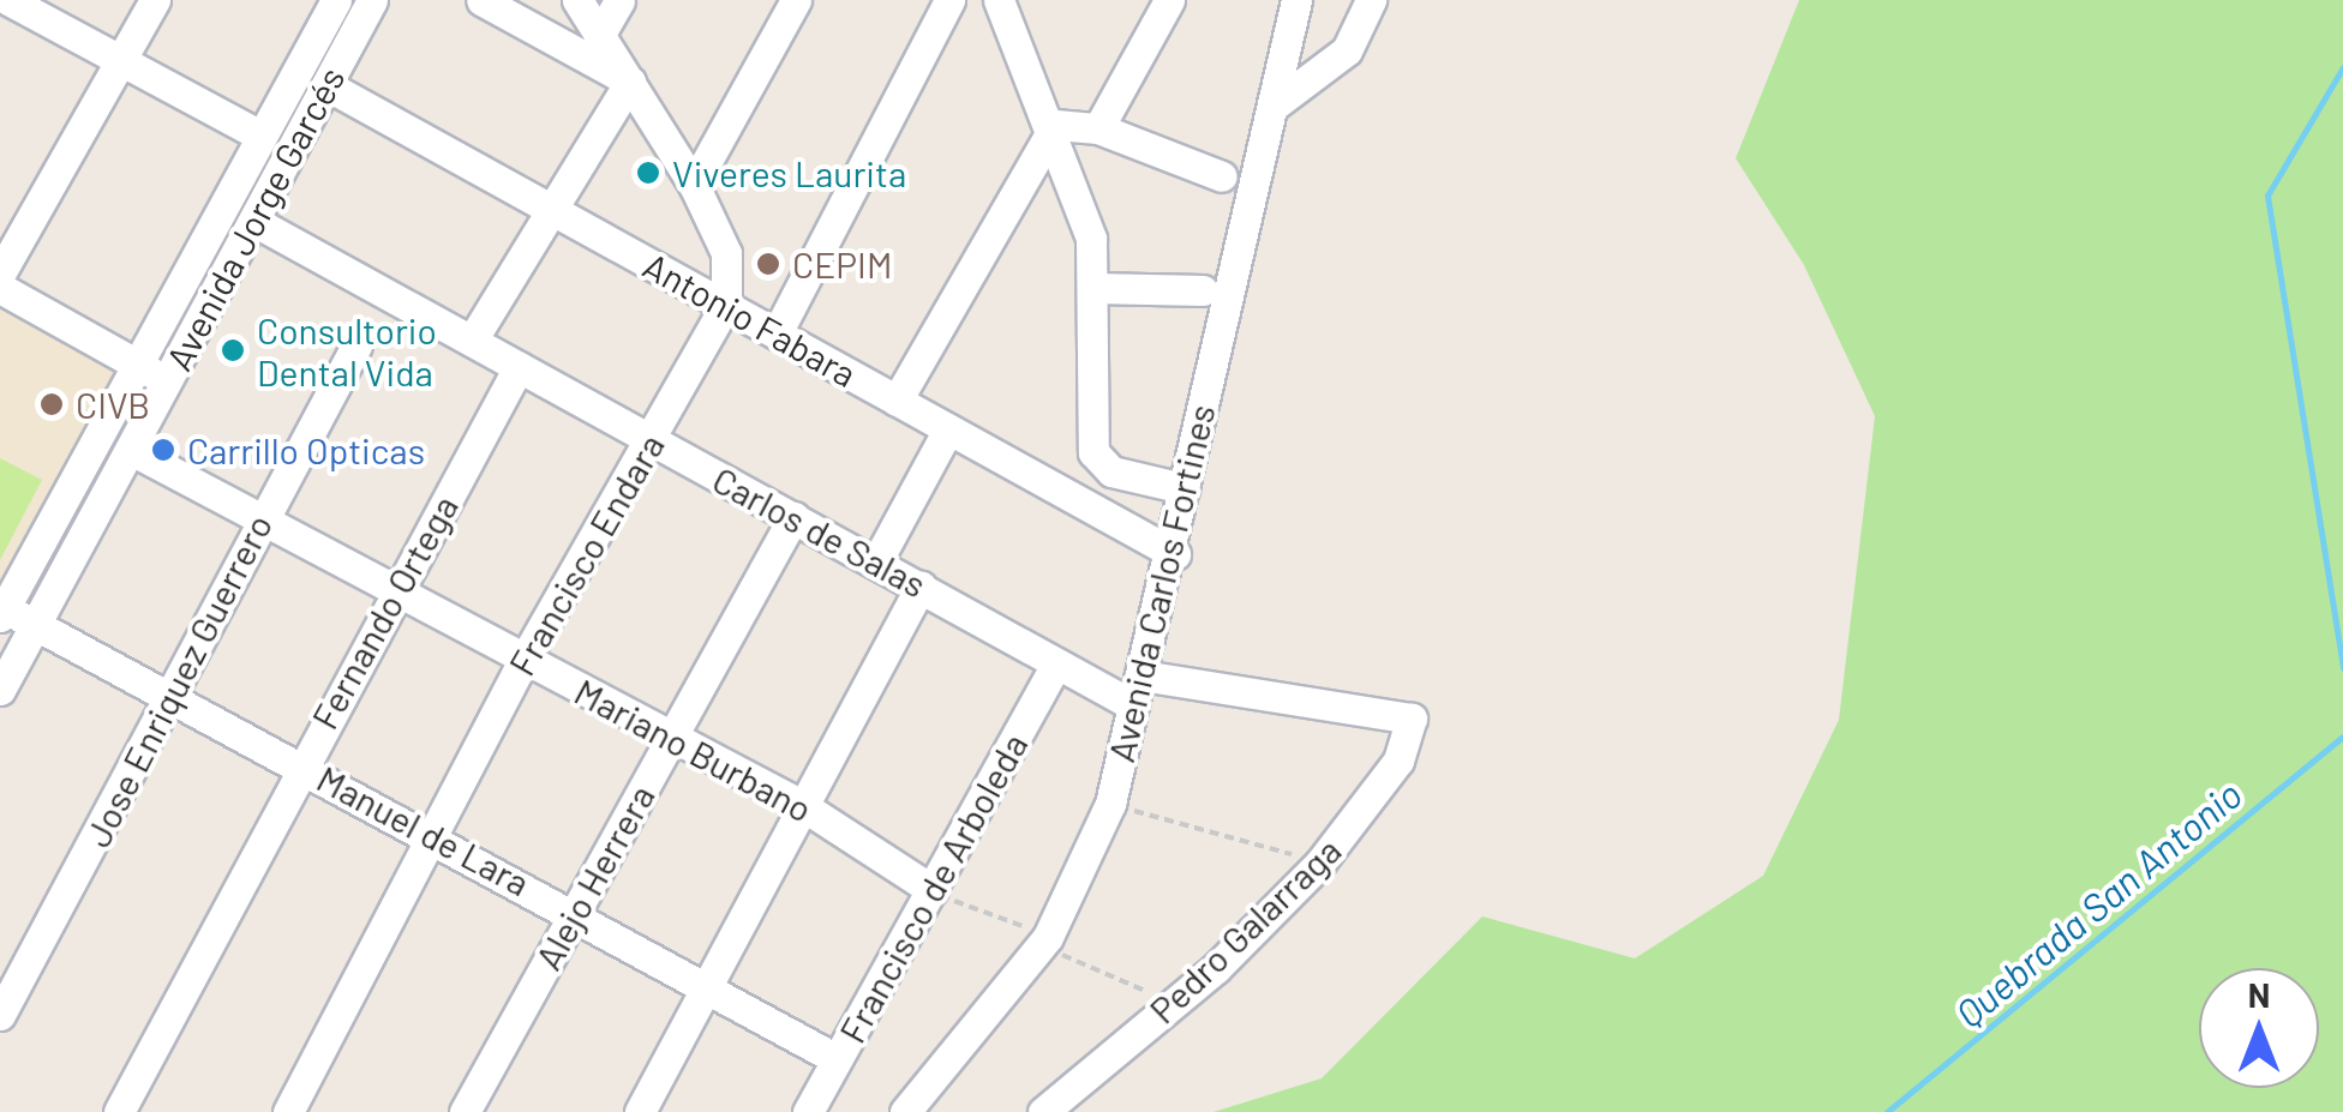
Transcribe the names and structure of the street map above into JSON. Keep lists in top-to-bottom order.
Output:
{
  "streets": {
    "street": [
      "Avenida Jorge Garcés",
      "Antonio Fabara",
      "Carlos de Salas",
      "Francisco Endara",
      "Avenida Carlos Fortines",
      "Fernando Ortega",
      "Jose Enriquez Guerrero",
      "Mariano Burbano",
      "Manuel de Lara",
      "Alejo Herrera",
      "Francisco de Arboleda",
      "Pedro Galarraga"
    ]
  },
  "crossings": [
    ["Avenida Jorge Garcés", "Antonio Fabara"],
    ["Avenida Jorge Garcés", "Carlos de Salas"],
    ["Avenida Jorge Garcés", "Mariano Burbano"],
    ["Avenida Jorge Garcés", "Manuel de Lara"],
    ["Antonio Fabara", "Francisco Endara"],
    ["Antonio Fabara", "Avenida Carlos Fortines"],
    ["Carlos de Salas", "Francisco Endara"],
    ["Carlos de Salas", "Avenida Carlos Fortines"],
    ["Carlos de Salas", "Fernando Ortega"],
    ["Carlos de Salas", "Alejo Herrera"],
    ["Carlos de Salas", "Francisco de Arboleda"],
    ["Francisco Endara", "Mariano Burbano"],
    ["Francisco Endara", "Manuel de Lara"],
    ["Avenida Carlos Fortines", "Pedro Galarraga"],
    ["Fernando Ortega", "Mariano Burbano"],
    ["Fernando Ortega", "Manuel de Lara"],
    ["Jose Enriquez Guerrero", "Mariano Burbano"],
    ["Jose Enriquez Guerrero", "Manuel de Lara"],
    ["Mariano Burbano", "Alejo Herrera"],
    ["Mariano Burbano", "Francisco de Arboleda"],
    ["Manuel de Lara", "Alejo Herrera"],
    ["Manuel de Lara", "Francisco de Arboleda"]
  ],
  "water": ["Quebrada San Antonio"],
  "places": [
    "Viveres Laurita",
    "CEPIM",
    "Consultorio Dental Vida",
    "CIVB",
    "Carrillo Opticas"
  ],
  "north": "top"
}
